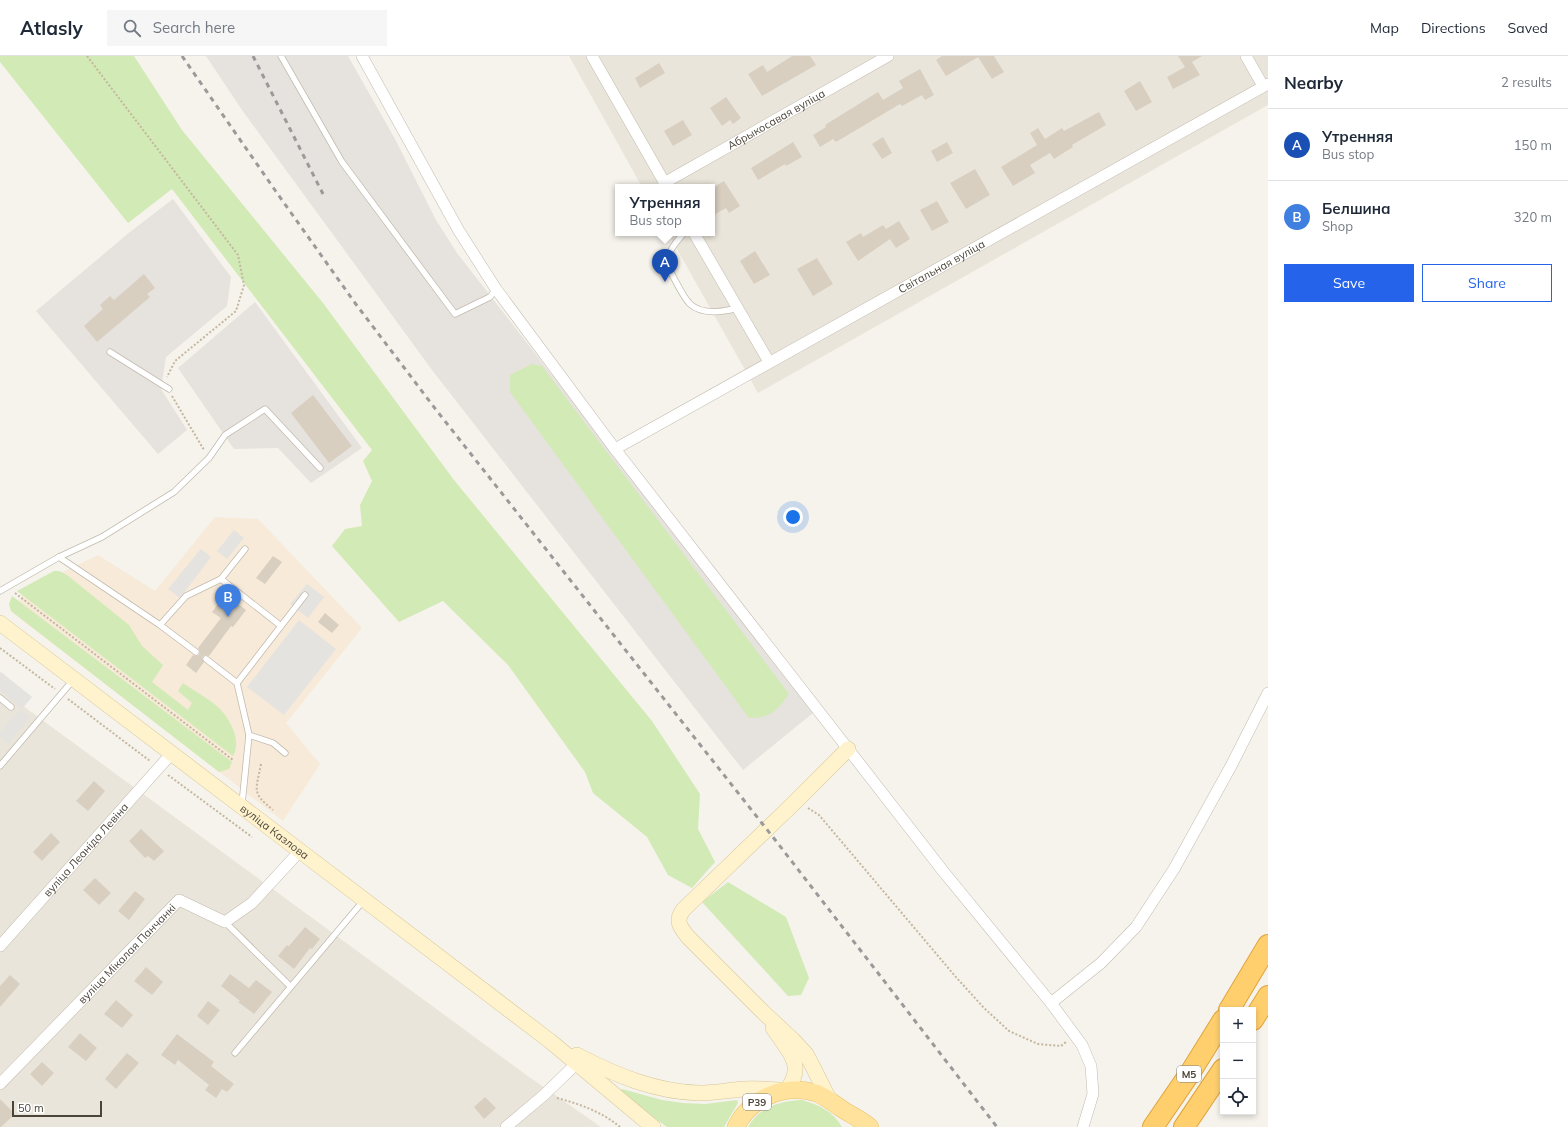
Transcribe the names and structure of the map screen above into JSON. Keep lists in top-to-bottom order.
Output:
{
  "streets": {
    "highway": ["М5"],
    "main road": ["вуліца Казлова", "Р39"],
    "street": [
      "Абрыкосавая вуліца",
      "Світальная вуліца",
      "вуліца Леаніда Левіна",
      "вуліца Мікалая Панчанкі"
    ]
  },
  "crossings": [
    ["вуліца Казлова", "вуліца Леаніда Левіна"]
  ],
  "scale_bar": "50 m",
  "page": {
    "header": "Atlasly",
    "search": "Search here",
    "nav": ["Map", "Directions", "Saved"],
    "heading": ["Nearby", "2 results"],
    "list": [
      {
        "mark": "A",
        "name": "Утренняя",
        "note": "Bus stop",
        "value": "150 m"
      },
      {
        "mark": "B",
        "name": "Белшина",
        "note": "Shop",
        "value": "320 m"
      }
    ],
    "popup": ["Утренняя", "Bus stop"],
    "pins": ["A", "B"],
    "buttons": ["Save", "Share"],
    "map_buttons": ["+", "−"],
    "scale": "50 m"
  }
}
